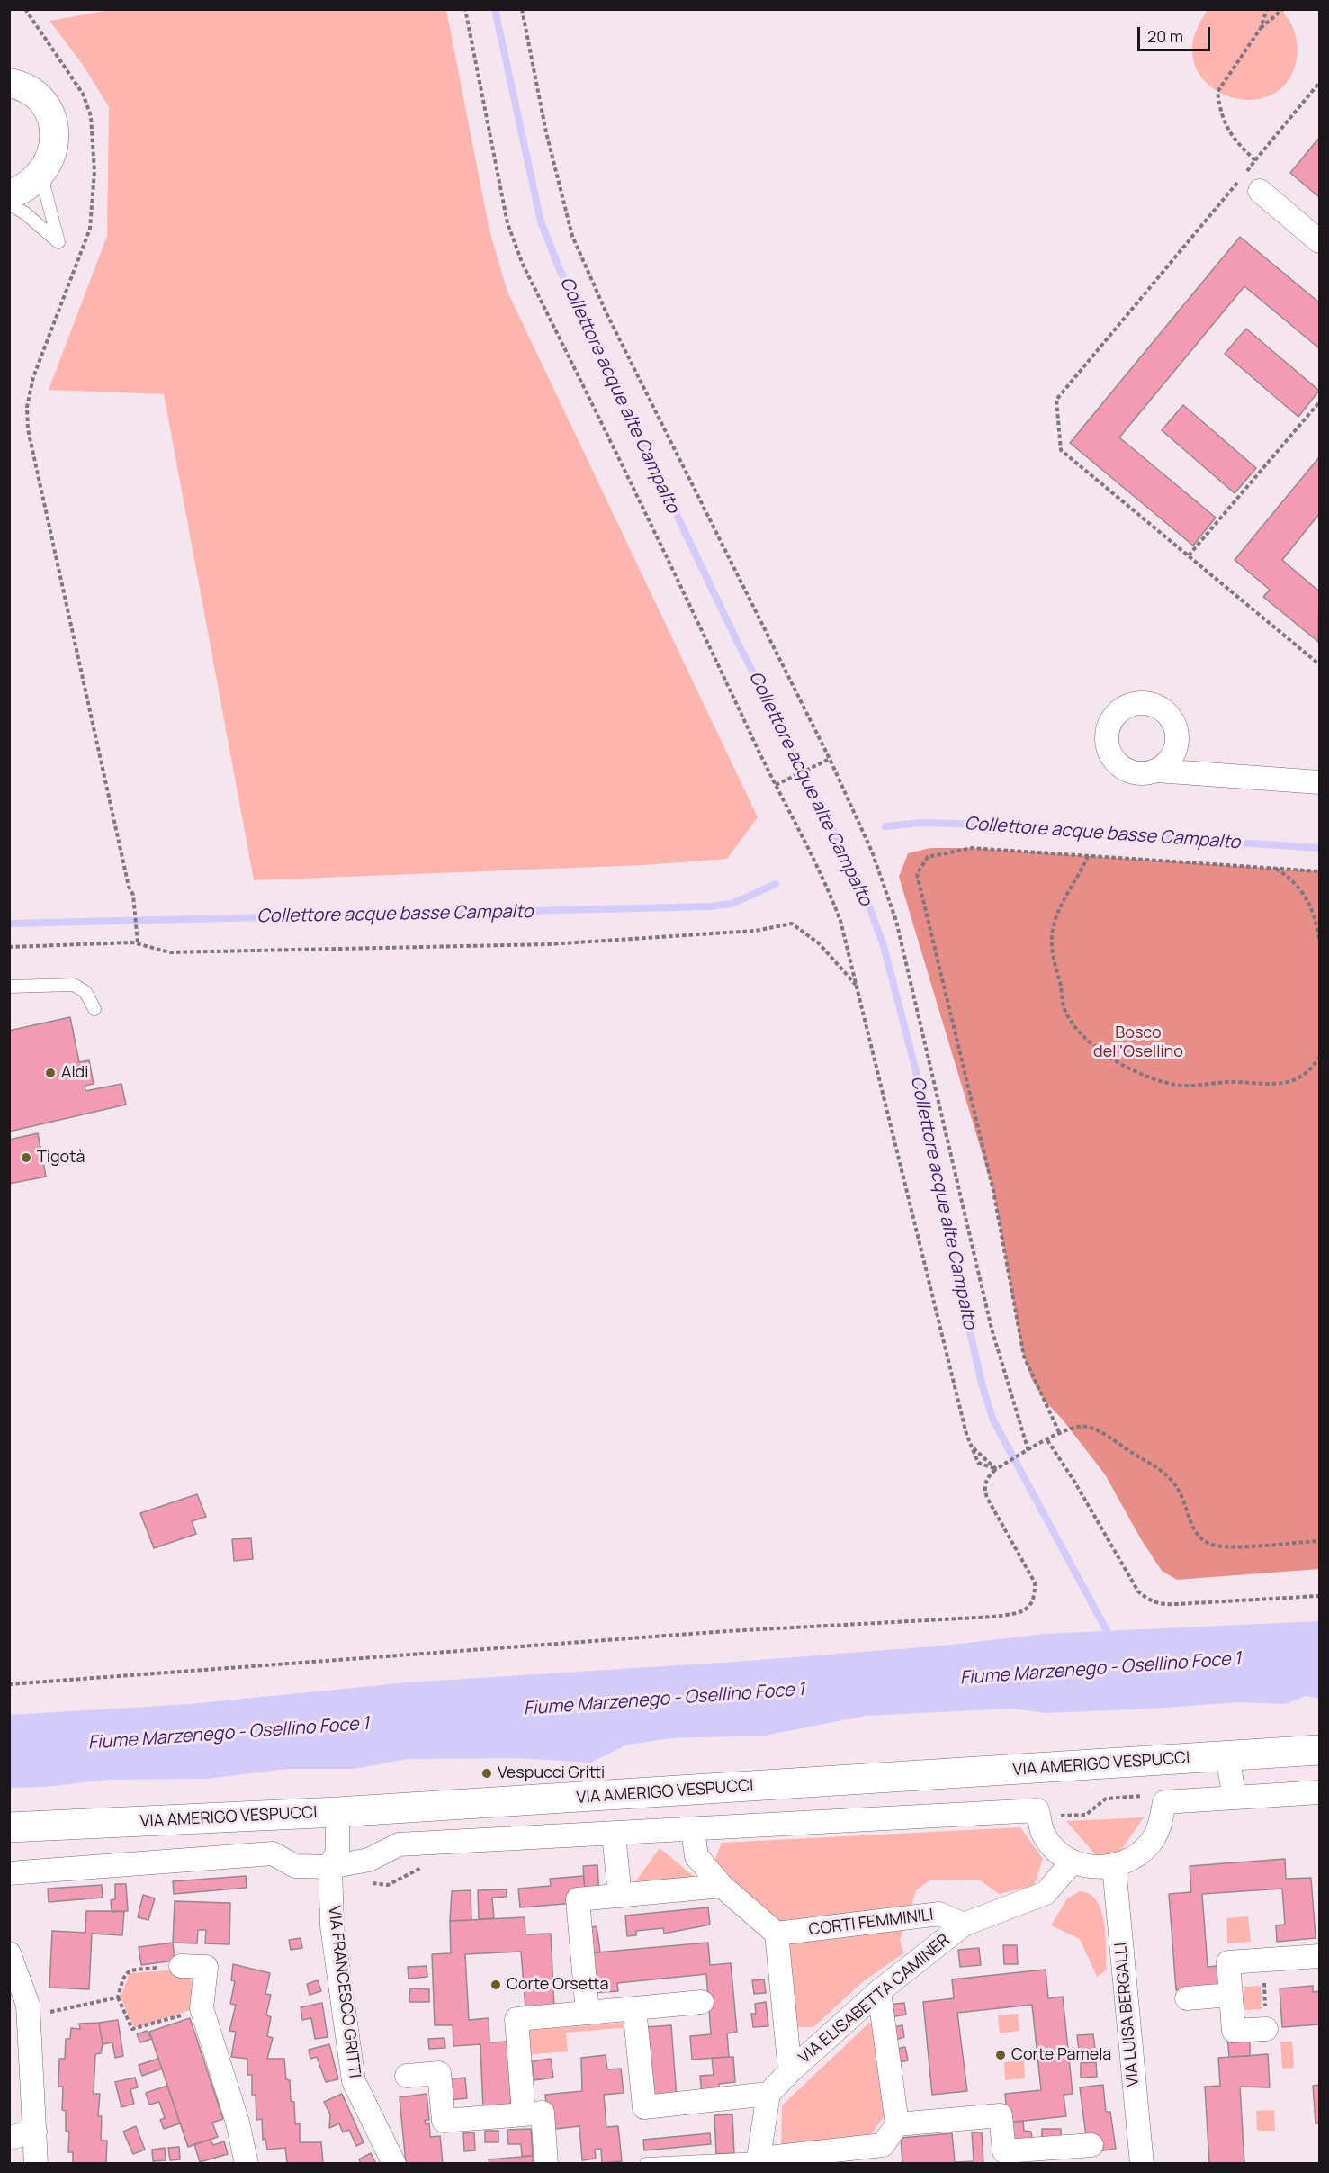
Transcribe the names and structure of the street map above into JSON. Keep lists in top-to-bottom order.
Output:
{
  "streets": {
    "main road": ["VIA AMERIGO VESPUCCI"],
    "street": [
      "CORTI FEMMINILI",
      "VIA FRANCESCO GRITTI",
      "VIA ELISABETTA CAMINER",
      "VIA LUISA BERGALLI"
    ]
  },
  "crossings": [
    ["VIA AMERIGO VESPUCCI", "VIA FRANCESCO GRITTI"],
    ["CORTI FEMMINILI", "VIA ELISABETTA CAMINER"]
  ],
  "water": ["Collettore acque alte Campalto", "Collettore acque basse Campalto", "Fiume Marzenego - Osellino Foce 1"],
  "parks": ["Bosco dell'Osellino"],
  "places": [
    "Aldi",
    "Tigotà",
    "Vespucci Gritti",
    "Corte Orsetta",
    "Corte Pamela"
  ],
  "scale_bar": "20 m"
}
